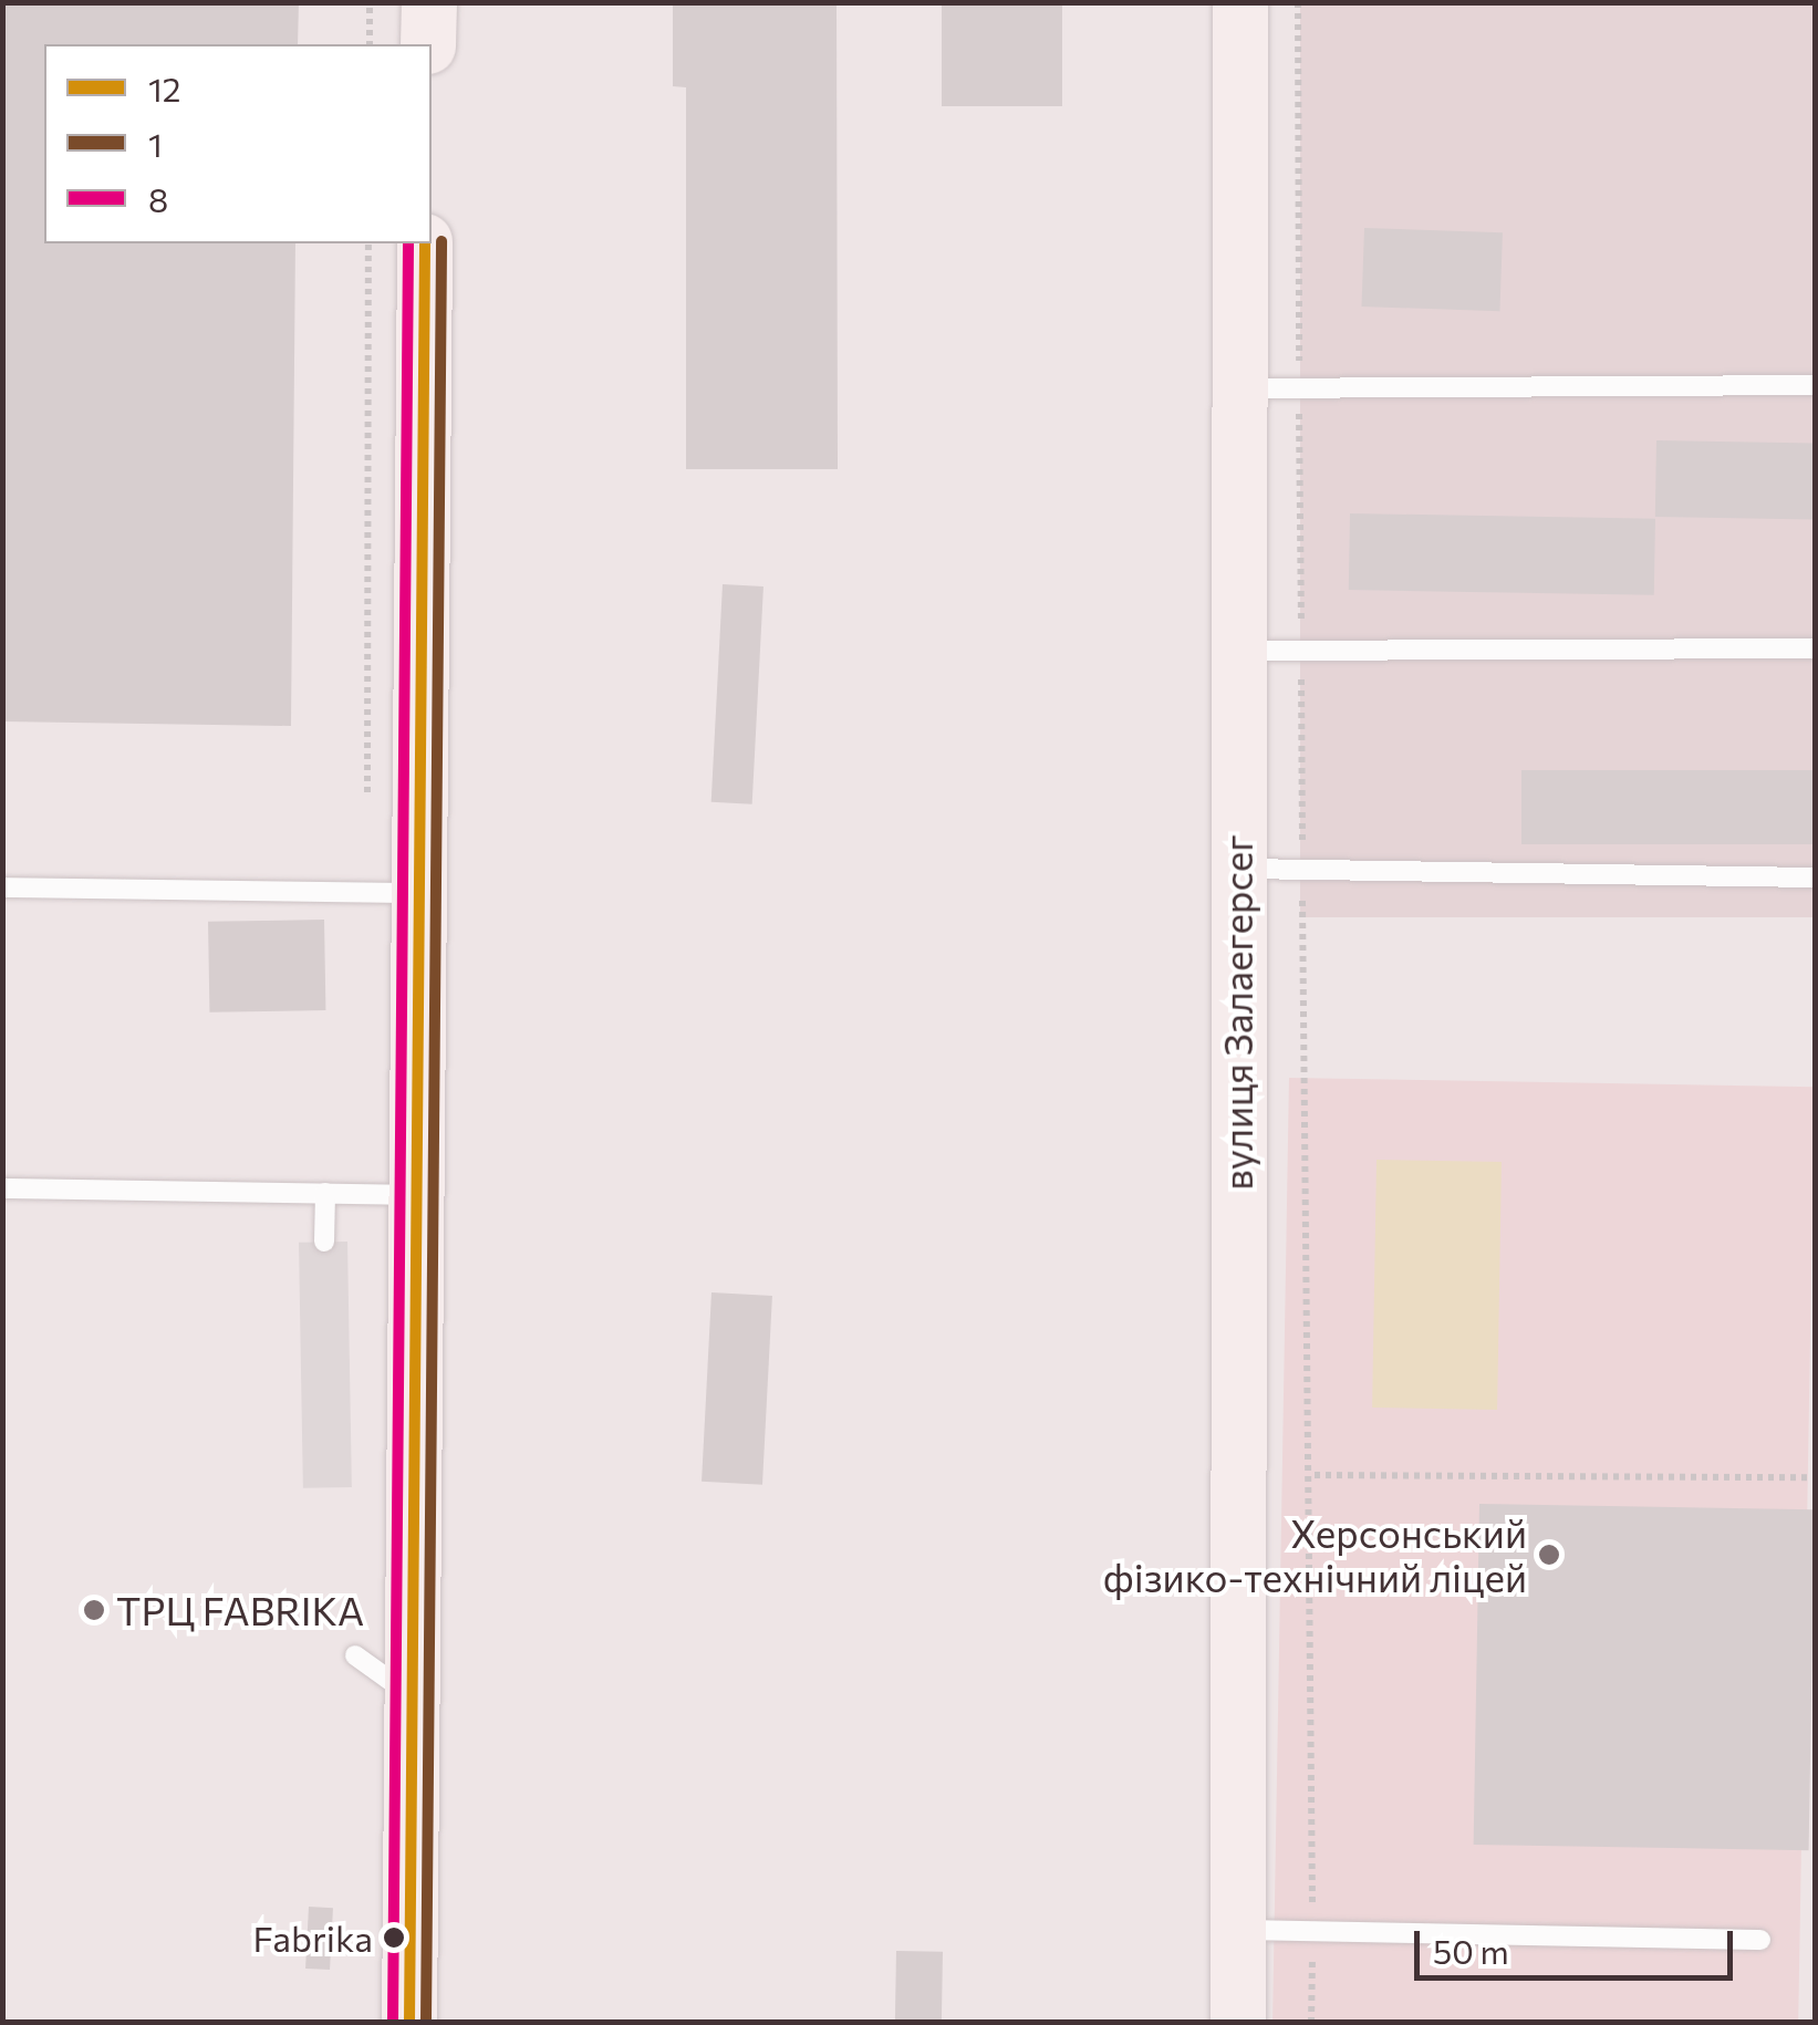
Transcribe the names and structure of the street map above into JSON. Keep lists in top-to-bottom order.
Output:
{
  "streets": {
    "main road": ["вулиця Залаегерсег"]
  },
  "places": ["Херсонський фізико-технічний ліцей", "ТРЦ FABRIKA", "Fabrika"],
  "lines": ["transit line 1", "transit line 12", "transit line 8"],
  "legend": ["12", "1", "8"],
  "scale_bar": "50 m"
}
